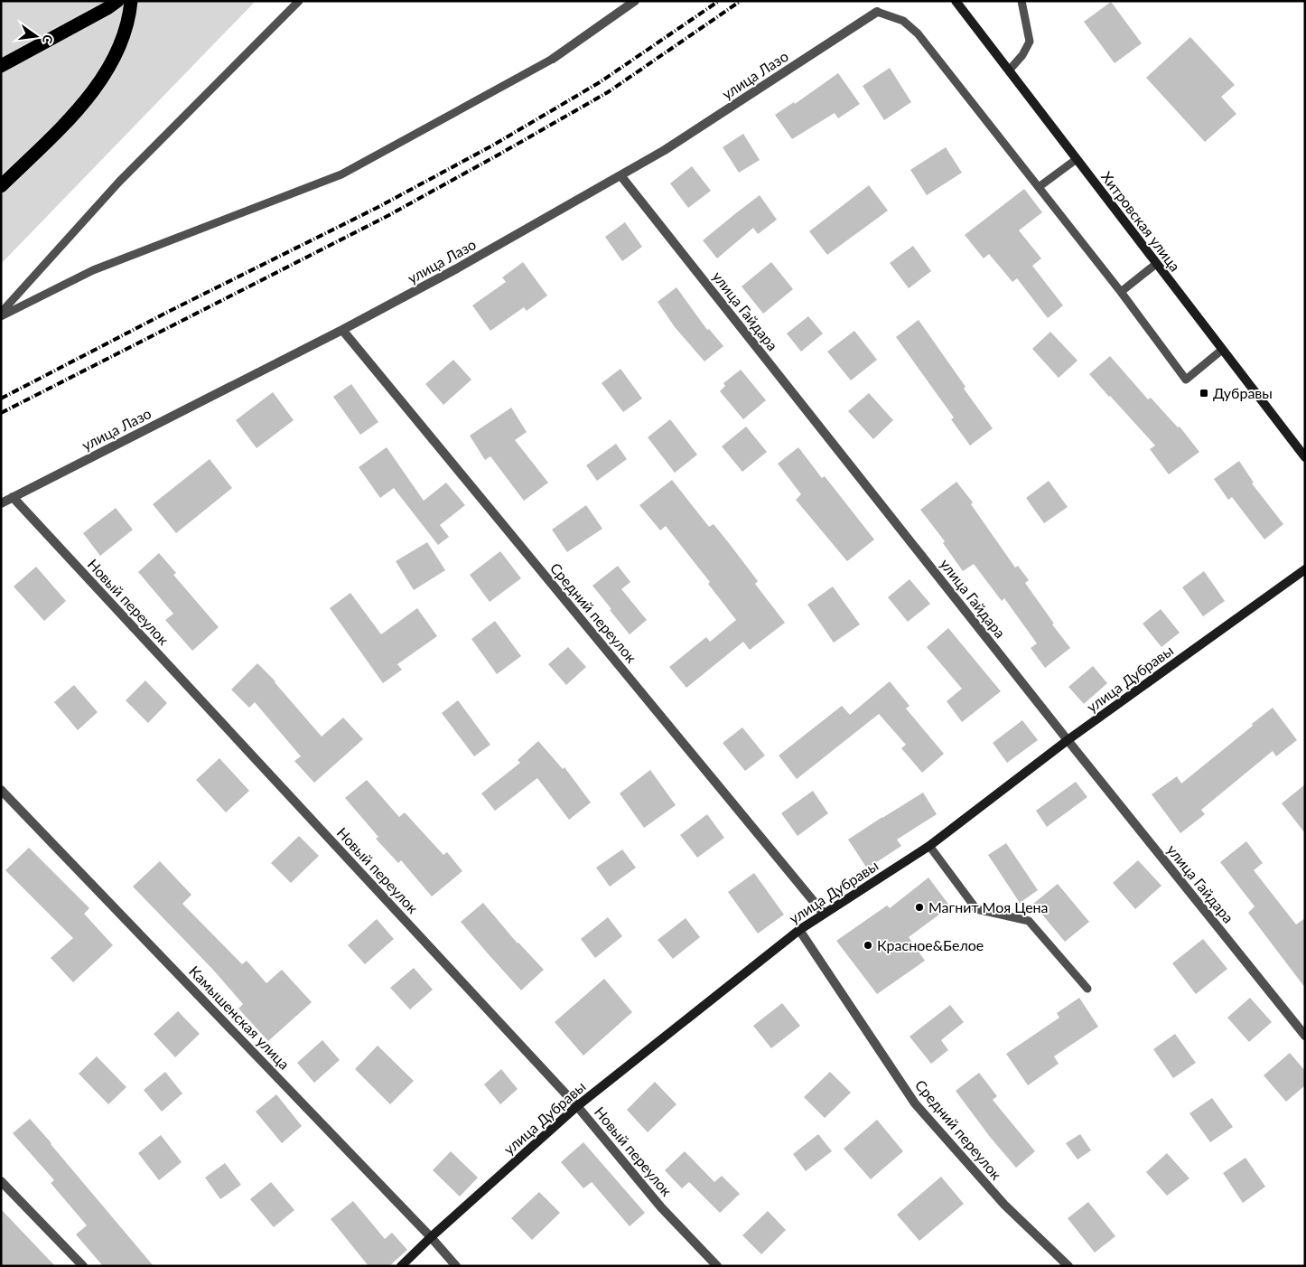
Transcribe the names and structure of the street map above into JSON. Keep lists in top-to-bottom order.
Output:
{
  "streets": {
    "street": [
      "улица Лазо",
      "Хитровская улица",
      "улица Гайдара",
      "Новый переулок",
      "Средний переулок",
      "улица Дубравы",
      "Камышенская улица"
    ]
  },
  "crossings": [
    ["улица Лазо", "улица Гайдара"],
    ["улица Лазо", "Новый переулок"],
    ["улица Лазо", "Средний переулок"],
    ["улица Гайдара", "улица Дубравы"],
    ["Новый переулок", "улица Дубравы"],
    ["Средний переулок", "улица Дубравы"],
    ["улица Дубравы", "Камышенская улица"]
  ],
  "places": {
    "transit": ["Дубравы"],
    "other": ["Магнит Моя Цена", "Красное&Белое"]
  },
  "north": "right"
}
